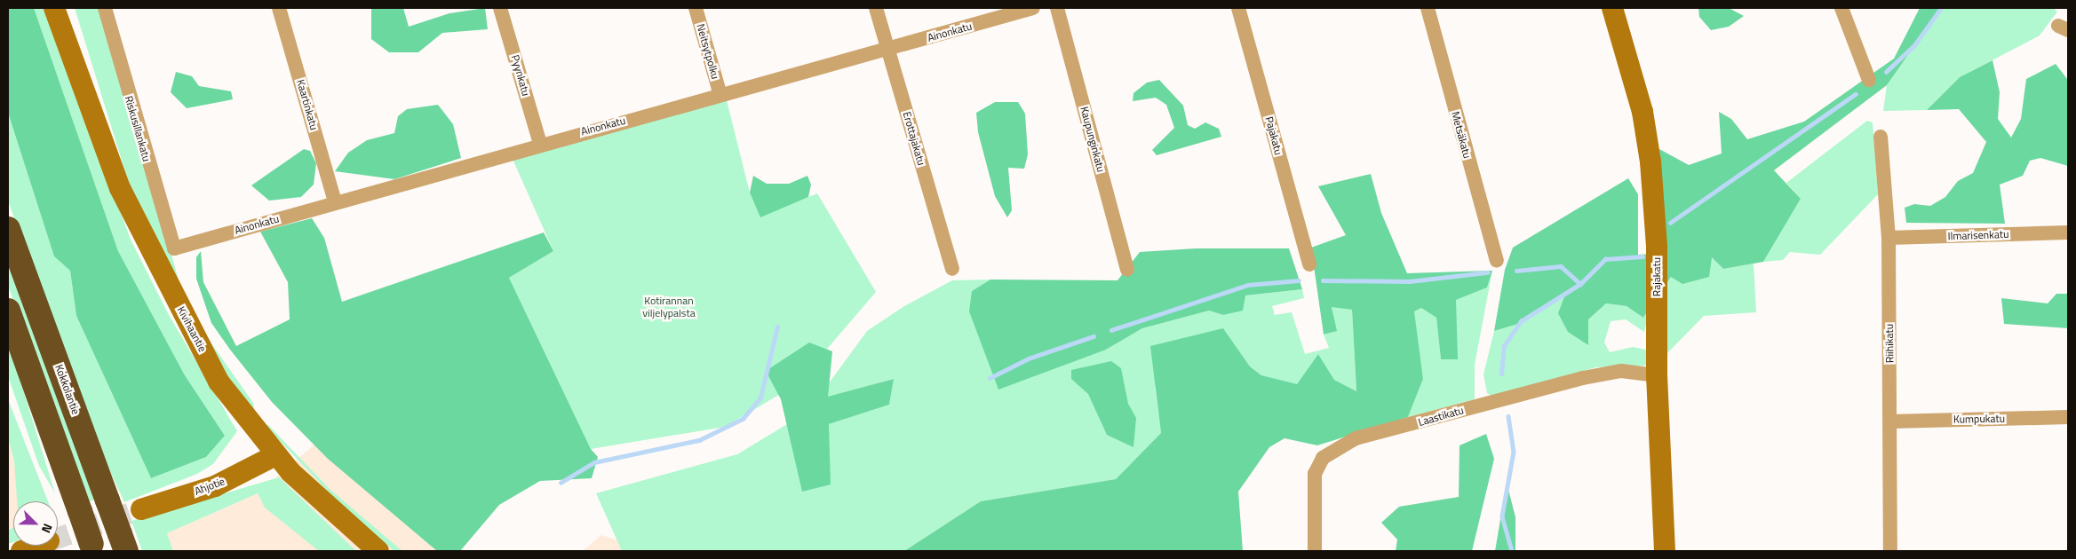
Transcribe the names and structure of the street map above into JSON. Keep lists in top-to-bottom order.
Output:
{
  "streets": {
    "highway": ["Kokkolantie"],
    "street": [
      "Ainonkatu",
      "Neitsytpolku",
      "Pyynkatu",
      "Kaartinkatu",
      "Riskusillankatu",
      "Metsäkatu",
      "Pajakatu",
      "Erottajakatu",
      "Kaupunginkatu",
      "Ilmarisenkatu",
      "Rajakatu",
      "Kivihaantie",
      "Riihikatu",
      "Laastikatu",
      "Kumpukatu",
      "Ahjotie"
    ]
  },
  "crossings": [
    ["Ainonkatu", "Neitsytpolku"],
    ["Ainonkatu", "Pyynkatu"],
    ["Ainonkatu", "Kaartinkatu"],
    ["Ainonkatu", "Riskusillankatu"],
    ["Ainonkatu", "Erottajakatu"],
    ["Ilmarisenkatu", "Riihikatu"],
    ["Rajakatu", "Laastikatu"],
    ["Kivihaantie", "Ahjotie"],
    ["Riihikatu", "Kumpukatu"]
  ],
  "parks": ["Kotirannan viljelypalsta"],
  "north": "bottom right"
}
